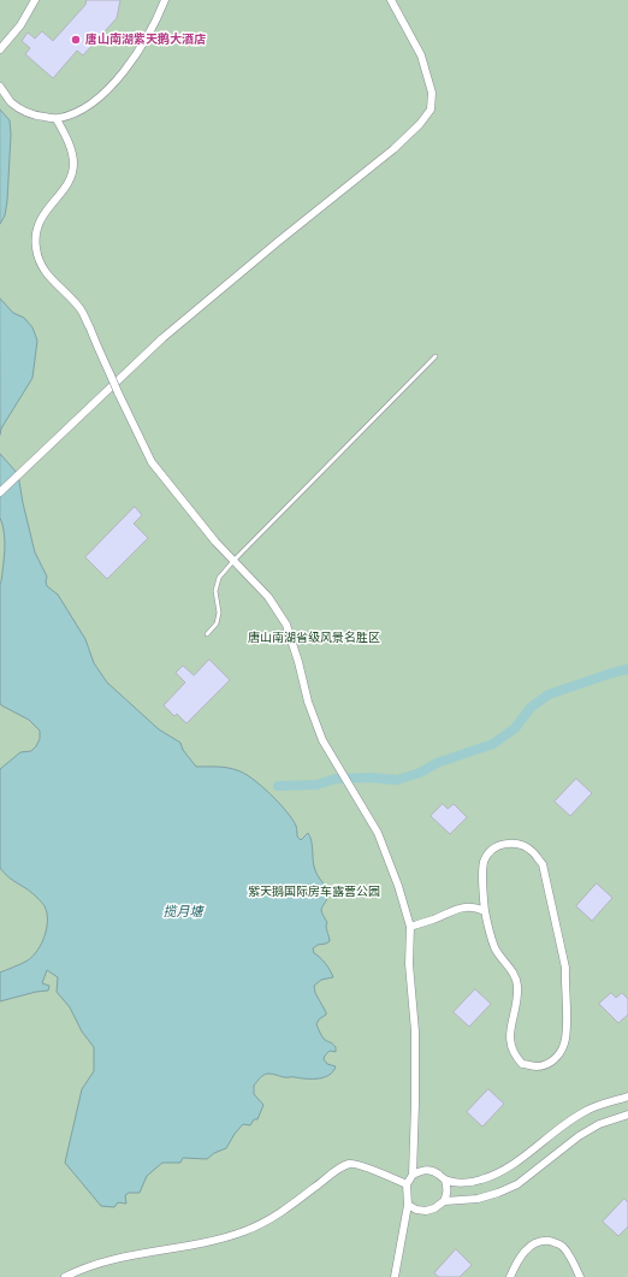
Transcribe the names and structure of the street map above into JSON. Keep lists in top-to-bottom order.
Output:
{
  "water": ["揽月塘"],
  "parks": ["唐山南湖省级风景名胜区", "紫天鹅国际房车露营公园"],
  "places": ["唐山南湖紫天鹅大酒店"]
}
